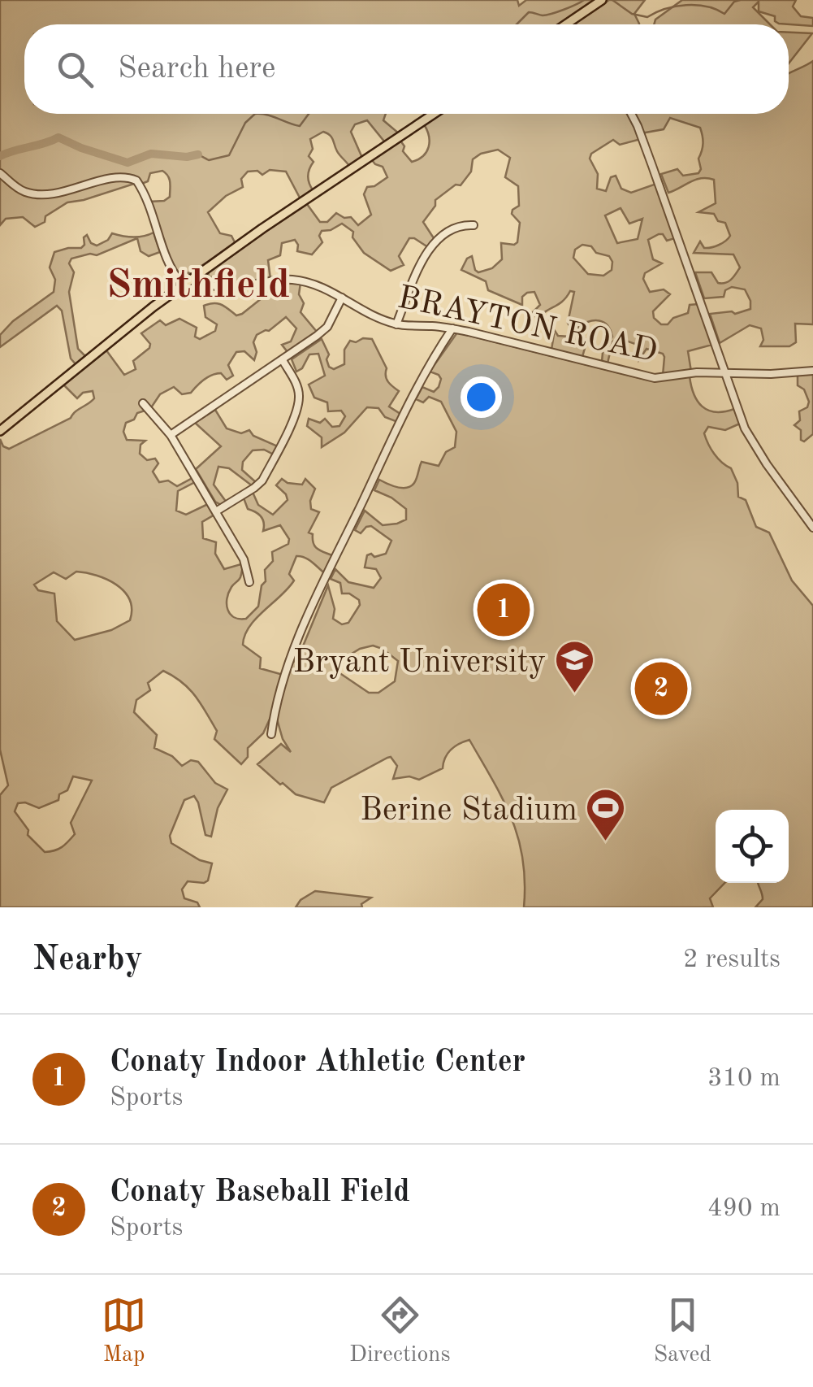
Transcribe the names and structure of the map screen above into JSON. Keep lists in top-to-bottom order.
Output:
{
  "streets": {
    "street": ["BRAYTON ROAD"]
  },
  "districts": ["Smithfield"],
  "places": {
    "school or university": ["Bryant University"],
    "sports": ["Berine Stadium"]
  },
  "page": {
    "search": "Search here",
    "pins": ["1", "2"],
    "heading": ["Nearby", "2 results"],
    "list": [
      {
        "mark": "1",
        "name": "Conaty Indoor Athletic Center",
        "note": "Sports",
        "value": "310 m"
      },
      {
        "mark": "2",
        "name": "Conaty Baseball Field",
        "note": "Sports",
        "value": "490 m"
      }
    ],
    "nav": ["Map", "Directions", "Saved"]
  }
}
